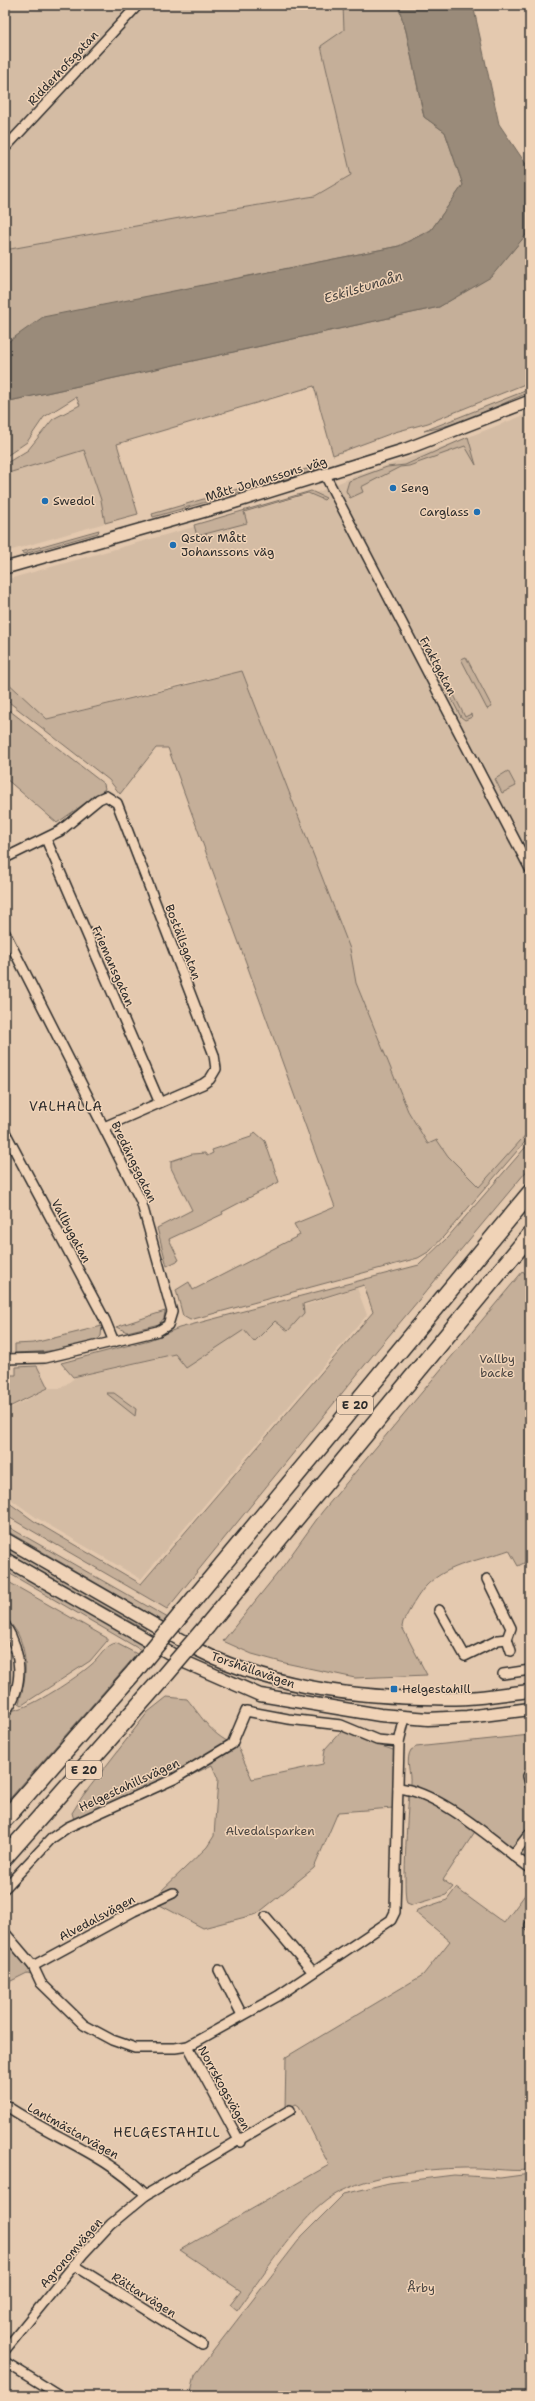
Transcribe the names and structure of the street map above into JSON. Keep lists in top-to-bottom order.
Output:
{
  "streets": {
    "highway": ["E 20"],
    "main road": ["Torshällavägen"],
    "street": [
      "Ridderhofsgatan",
      "Mått Johanssons väg",
      "Fraktgatan",
      "Boställsgatan",
      "Friemansgatan",
      "Bredängsgatan",
      "Vallbygatan",
      "Helgestahillsvägen",
      "Alvedalsvägen",
      "Norrskogsvägen",
      "Lantmästarvägen",
      "Agronomvägen",
      "Rättarvägen"
    ]
  },
  "crossings": [
    ["Mått Johanssons väg", "Fraktgatan"],
    ["Boställsgatan", "Friemansgatan"],
    ["Boställsgatan", "Bredängsgatan"],
    ["Bredängsgatan", "Vallbygatan"],
    ["Norrskogsvägen", "Agronomvägen"],
    ["Lantmästarvägen", "Agronomvägen"],
    ["Agronomvägen", "Rättarvägen"]
  ],
  "districts": ["VALHALLA", "HELGESTAHILL"],
  "water": ["Eskilstunaån"],
  "parks": ["Vallby backe", "Alvedalsparken", "Årby"],
  "places": {
    "other": [
      "Seng",
      "Swedol",
      "Carglass",
      "Qstar Mått Johanssons väg"
    ],
    "transit": ["Helgestahill"]
  }
}
